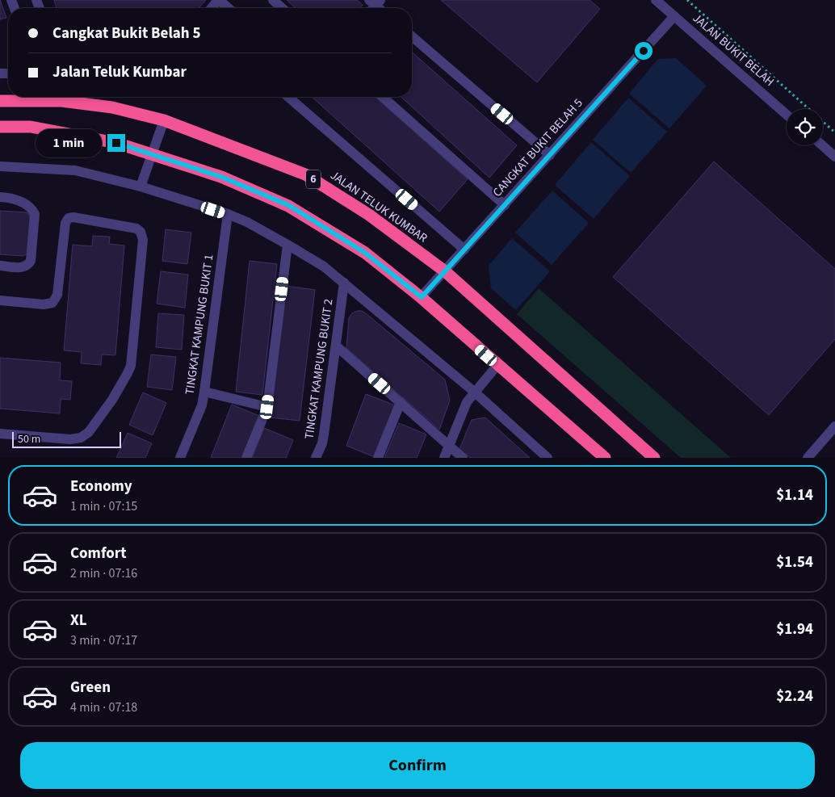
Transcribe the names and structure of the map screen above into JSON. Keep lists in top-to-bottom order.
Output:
{
  "streets": {
    "highway": ["6", "JALAN TELUK KUMBAR"],
    "street": [
      "JALAN BUKIT BELAH",
      "CANGKAT BUKIT BELAH 5",
      "TINGKAT KAMPUNG BUKIT 1",
      "TINGKAT KAMPUNG BUKIT 2"
    ]
  },
  "crossings": [
    ["JALAN BUKIT BELAH", "CANGKAT BUKIT BELAH 5"],
    ["CANGKAT BUKIT BELAH 5", "JALAN TELUK KUMBAR"]
  ],
  "scale_bar": "50 m",
  "page": {
    "banner": ["Cangkat Bukit Belah 5", "Jalan Teluk Kumbar"],
    "bubble": "1 min",
    "scale": "50 m",
    "list": [
      {
        "name": "Economy",
        "note": "1 min · 07:15",
        "value": "$1.14"
      },
      {
        "name": "Comfort",
        "note": "2 min · 07:16",
        "value": "$1.54"
      },
      {
        "name": "XL",
        "note": "3 min · 07:17",
        "value": "$1.94"
      },
      {
        "name": "Green",
        "note": "4 min · 07:18",
        "value": "$2.24"
      }
    ],
    "buttons": "Confirm"
  }
}
